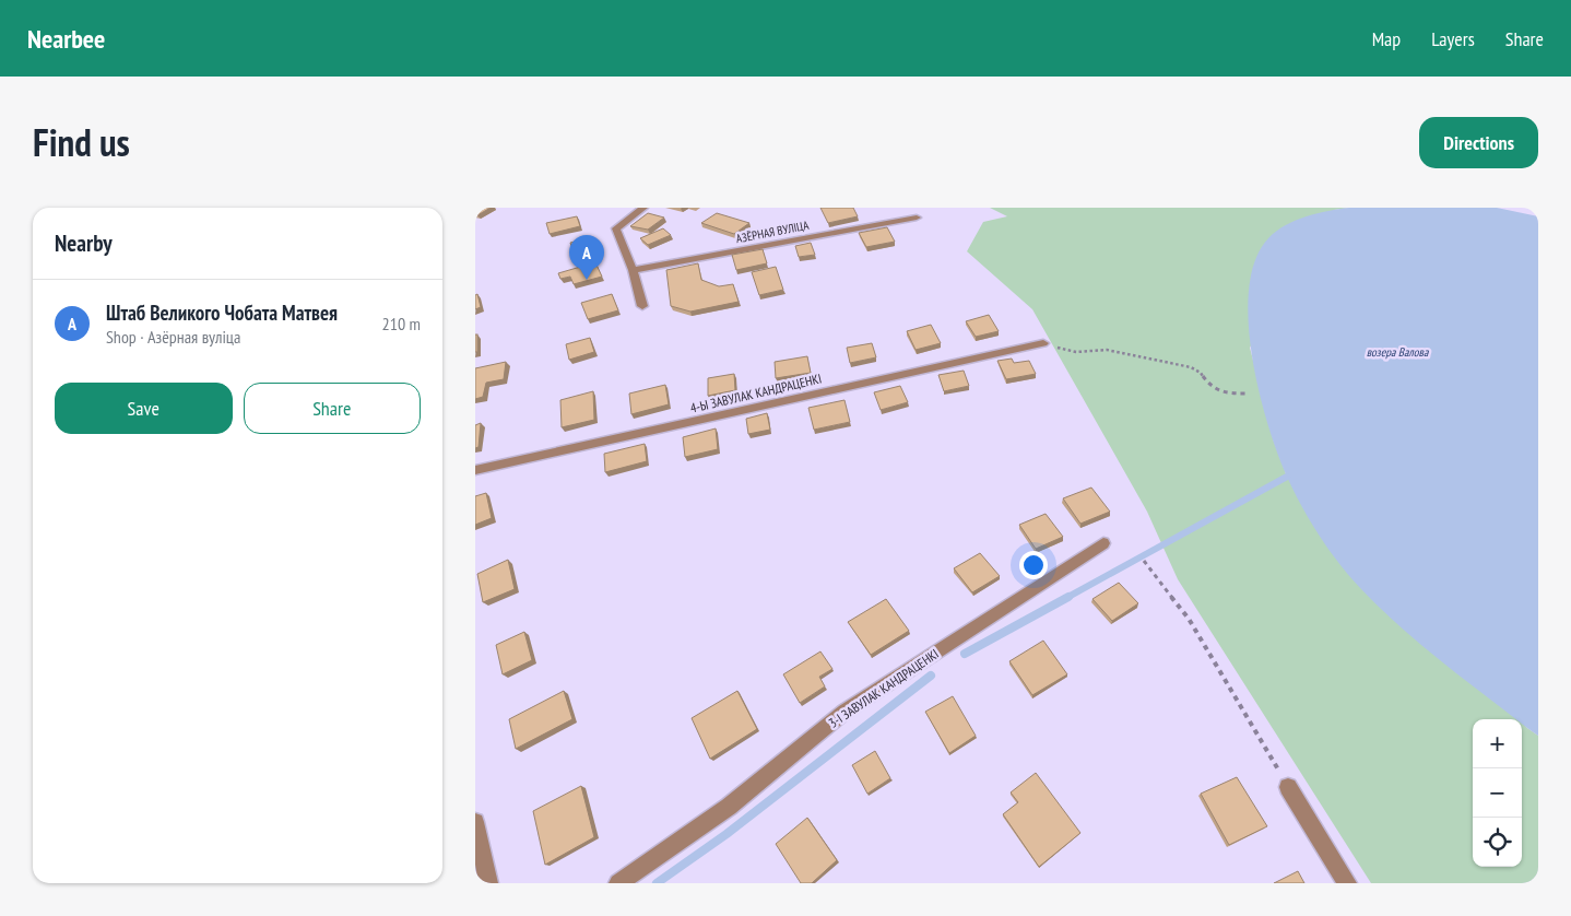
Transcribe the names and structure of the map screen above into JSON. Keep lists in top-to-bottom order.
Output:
{
  "streets": {
    "street": ["АЗЁРНАЯ ВУЛІЦА", "4-Ы ЗАВУЛАК КАНДРАЦЕНКІ", "3-І ЗАВУЛАК КАНДРАЦЕНКІ"]
  },
  "water": ["возера Валова"],
  "page": {
    "header": "Nearbee",
    "nav": ["Map", "Layers", "Share"],
    "title": "Find us",
    "buttons": [
      "Directions",
      ["Save", "Share"]
    ],
    "heading": "Nearby",
    "pins": "A",
    "list": [
      {
        "mark": "A",
        "name": "Штаб Великого Чобата Матвея",
        "note": "Shop · Азёрная вуліца",
        "value": "210 m"
      }
    ],
    "map_buttons": ["+", "−"]
  }
}
